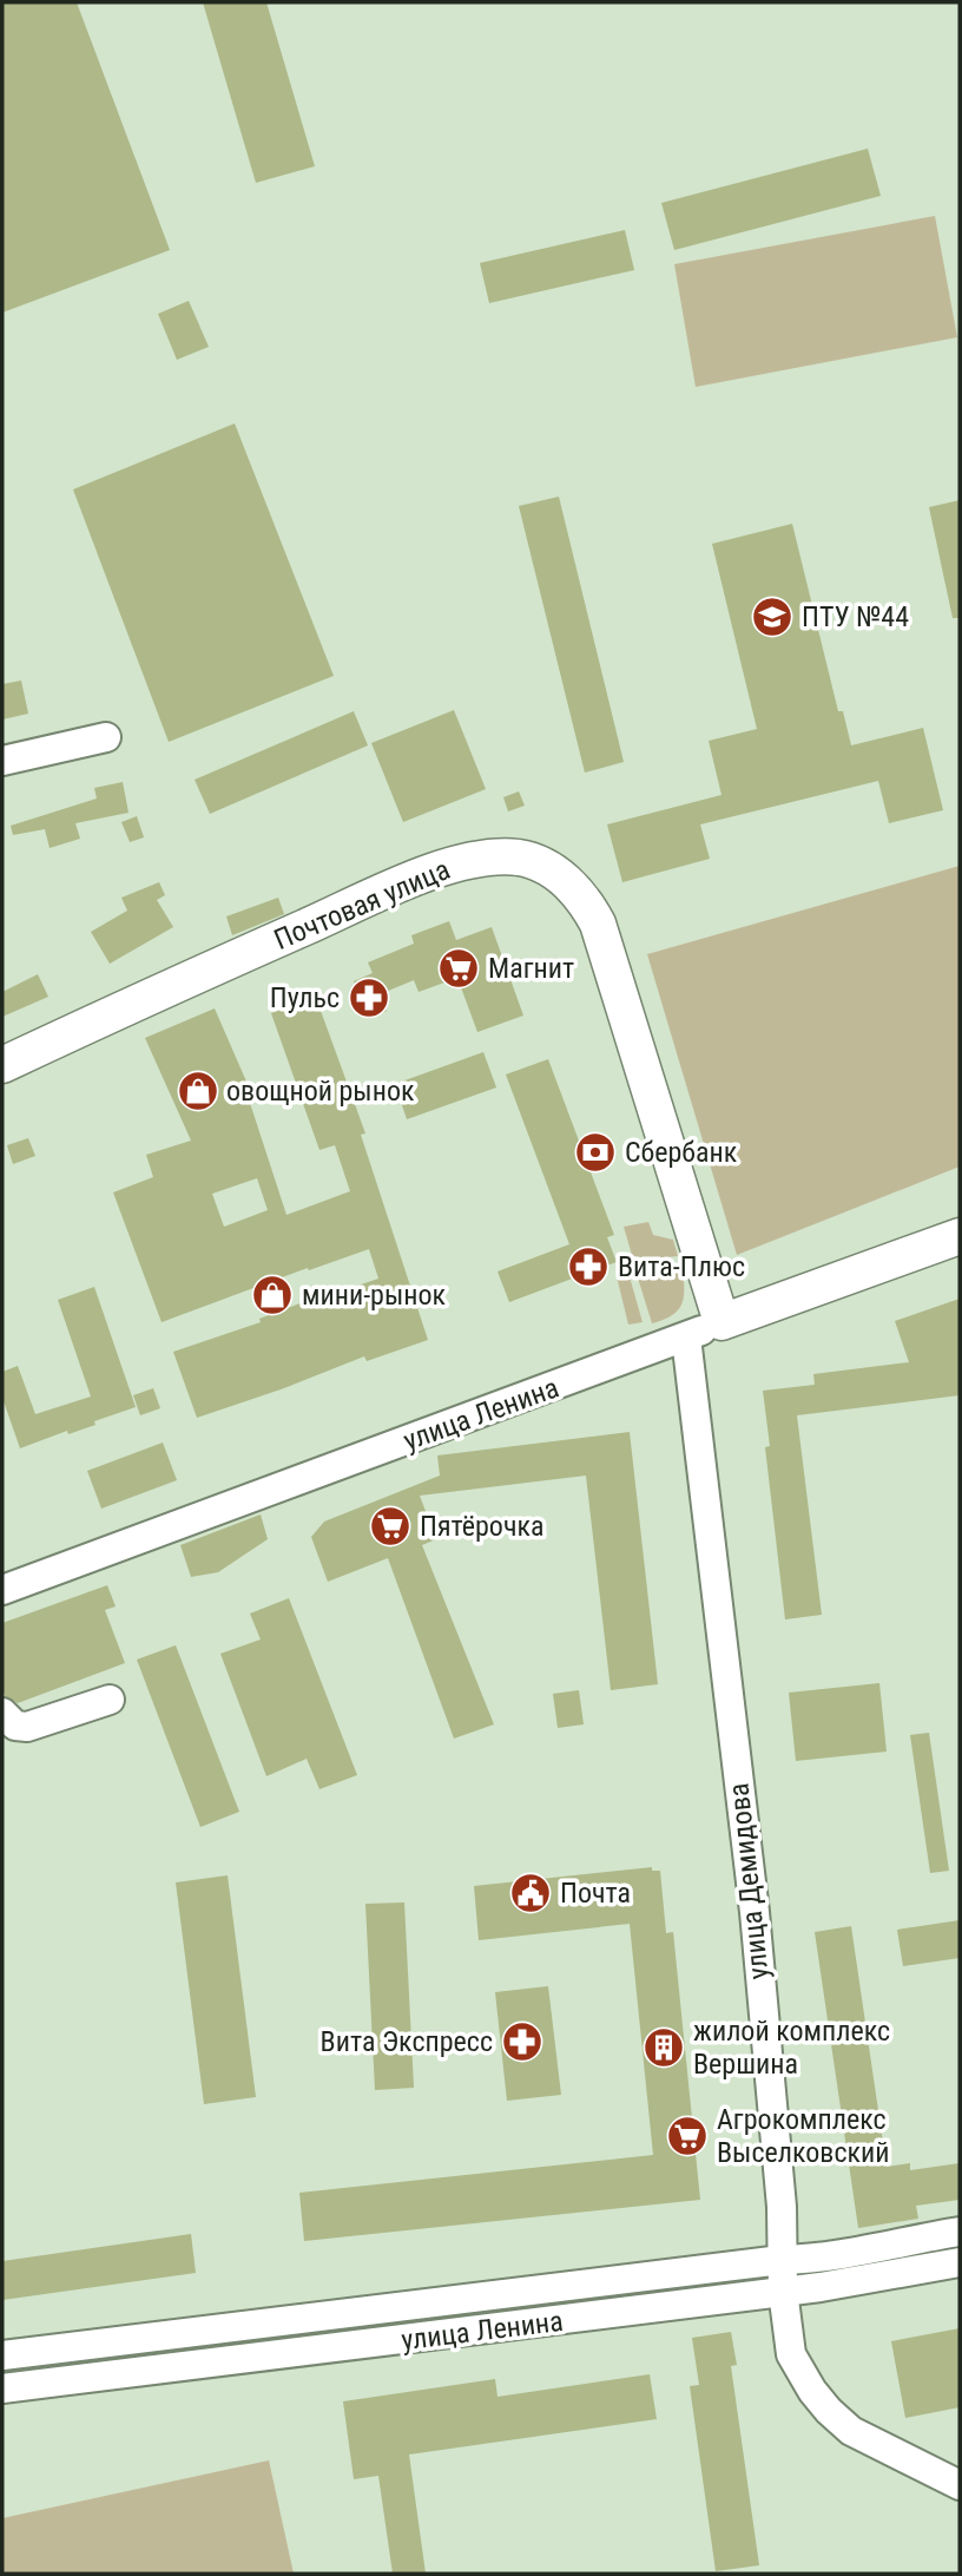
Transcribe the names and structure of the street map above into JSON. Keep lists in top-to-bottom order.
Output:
{
  "streets": {
    "main road": ["Почтовая улица", "улица Ленина"],
    "street": ["улица Демидова"]
  },
  "crossings": [
    ["Почтовая улица", "улица Ленина"],
    ["улица Ленина", "улица Демидова"]
  ],
  "places": {
    "school or university": ["ПТУ №44"],
    "supermarket": ["Магнит", "Пятёрочка", "Агрокомплекс Выселковский"],
    "pharmacy": ["Пульс", "Вита-Плюс", "Вита Экспресс"],
    "shop": ["овощной рынок", "мини-рынок"],
    "bank": ["Сбербанк"],
    "public building": ["Почта"],
    "building": ["жилой комплекс Вершина"]
  }
}
